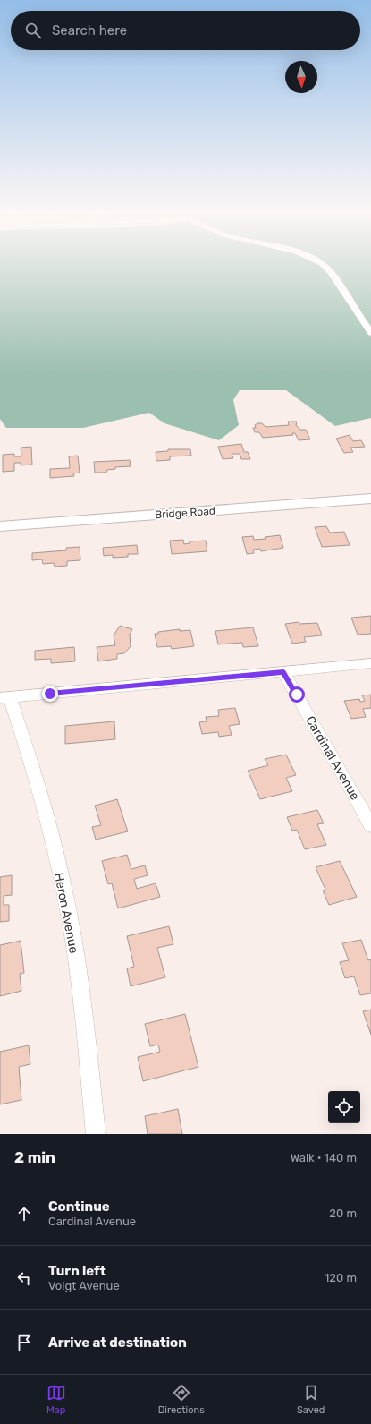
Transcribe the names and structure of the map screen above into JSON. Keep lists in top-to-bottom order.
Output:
{
  "streets": {
    "main road": ["Bridge Road"],
    "street": ["Cardinal Avenue", "Heron Avenue"]
  },
  "north": "bottom",
  "page": {
    "search": "Search here",
    "heading": ["2 min", "Walk · 140 m"],
    "list": [
      ["Continue", "Cardinal Avenue", "20 m"],
      ["Turn left", "Voigt Avenue", "120 m"],
      "Arrive at destination"
    ],
    "nav": ["Map", "Directions", "Saved"]
  }
}
